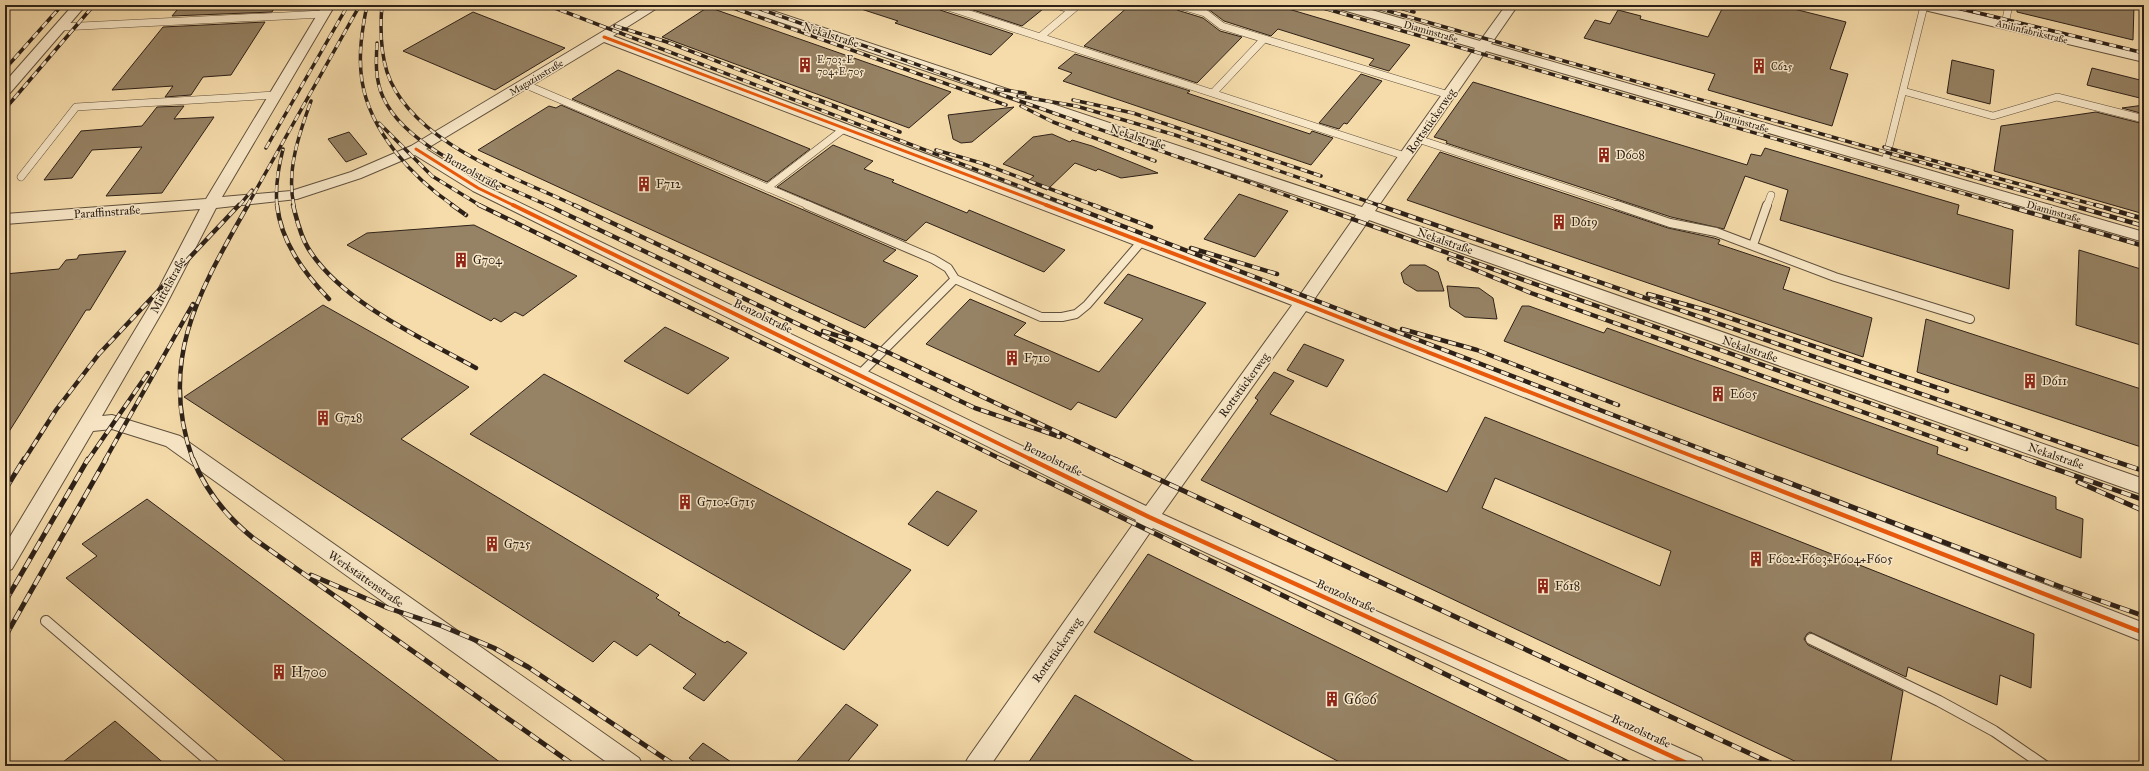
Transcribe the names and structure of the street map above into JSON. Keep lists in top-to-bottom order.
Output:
{
  "streets": {
    "street": [
      "Diaminstraße",
      "Anilinfabrikstraße",
      "Nekalstraße",
      "Magazinstraße",
      "Rottstückerweg",
      "Benzolstraße",
      "Paraffinstraße",
      "Mittelstraße",
      "Werkstättenstraße"
    ]
  },
  "crossings": [
    ["Diaminstraße", "Rottstückerweg"],
    ["Nekalstraße", "Rottstückerweg"],
    ["Magazinstraße", "Benzolstraße"],
    ["Rottstückerweg", "Benzolstraße"],
    ["Paraffinstraße", "Mittelstraße"],
    ["Mittelstraße", "Werkstättenstraße"]
  ],
  "places": {
    "building": [
      "E 703+E 704+E 705",
      "C625",
      "D608",
      "F712",
      "D619",
      "G704",
      "F710",
      "D611",
      "E605",
      "G728",
      "G710+G715",
      "G725",
      "F602+F603+F604+F605",
      "F618",
      "H700",
      "G606"
    ]
  }
}
